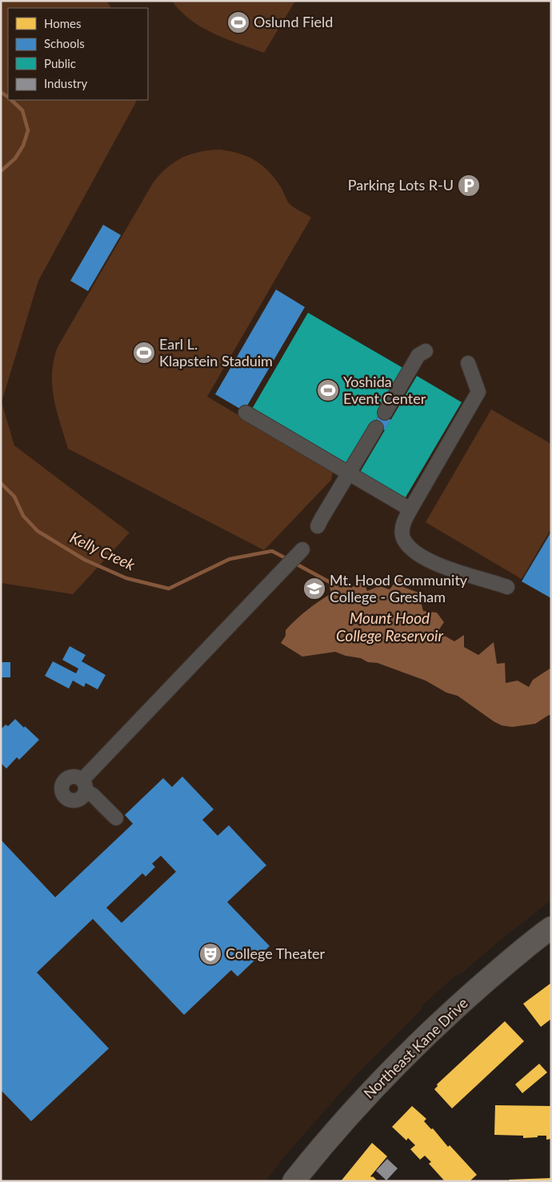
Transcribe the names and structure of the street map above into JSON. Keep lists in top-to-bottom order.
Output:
{
  "streets": {
    "main road": ["Northeast Kane Drive"]
  },
  "water": ["Kelly Creek", "Mount Hood College Reservoir"],
  "places": {
    "sports": ["Oslund Field", "Earl L. Klapstein Staduim", "Yoshida Event Center"],
    "parking": ["Parking Lots R-U"],
    "school or university": ["Mt. Hood Community College - Gresham"],
    "theatre": ["College Theater"]
  },
  "legend": [
    "Homes",
    "Schools",
    "Public",
    "Industry"
  ]
}
